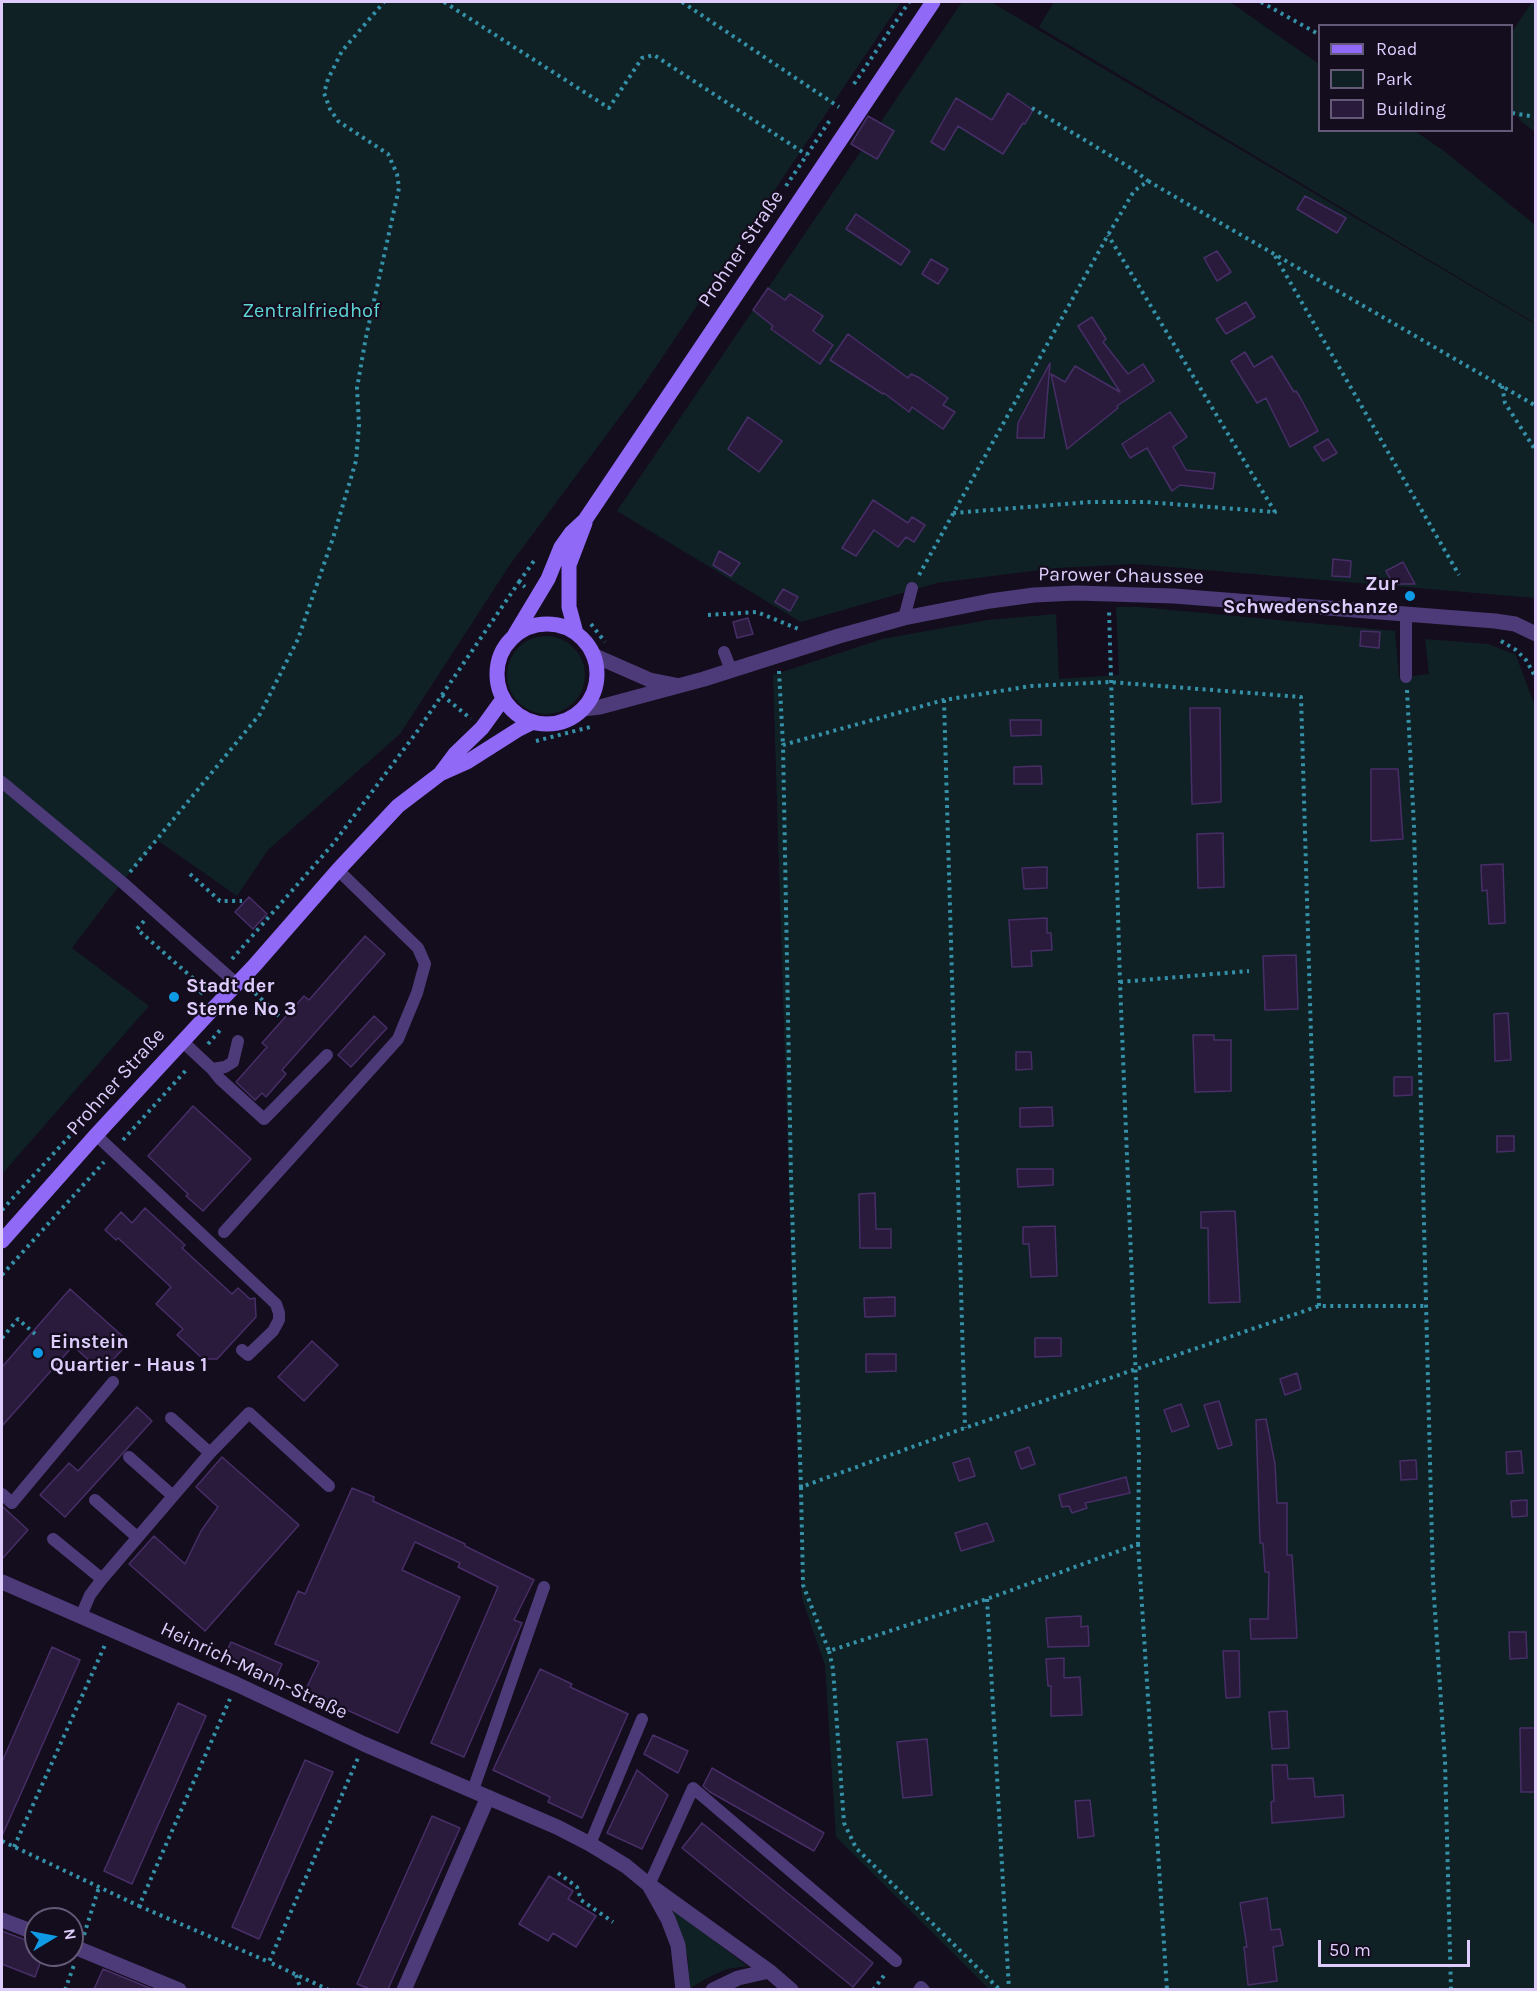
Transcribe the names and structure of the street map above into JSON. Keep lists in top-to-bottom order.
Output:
{
  "streets": {
    "main road": ["Prohner Straße", "Parower Chaussee"],
    "street": ["Heinrich-Mann-Straße"]
  },
  "crossings": [
    ["Prohner Straße", "Parower Chaussee"]
  ],
  "parks": ["Zentralfriedhof"],
  "places": ["Zur Schwedenschanze", "Stadt der Sterne No 3", "Einstein Quartier - Haus 1"],
  "legend": ["Road", "Park", "Building"],
  "scale_bar": "50 m",
  "north": "right"
}
